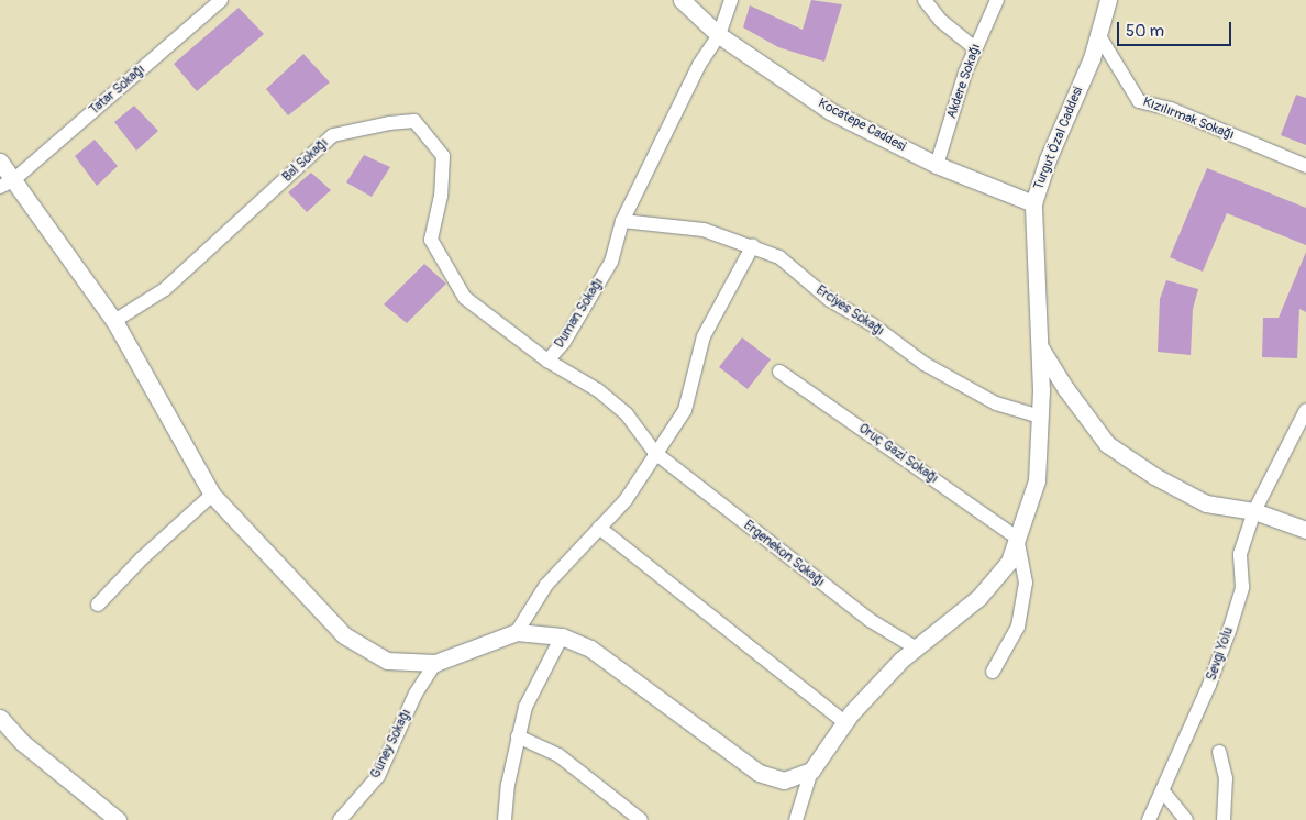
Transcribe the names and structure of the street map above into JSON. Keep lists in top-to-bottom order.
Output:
{
  "streets": {
    "street": [
      "Akdere Sokağı",
      "Tatar Sokağı",
      "Kızılırmak Sokağı",
      "Kocatepe Caddesi",
      "Turgut Özal Caddesi",
      "Bal Sokağı",
      "Erciyes Sokağı",
      "Duman Sokağı",
      "Oruç Gazi Sokağı",
      "Ergenekon Sokağı",
      "Sevgi Yolu",
      "Güney Sokağı"
    ]
  },
  "crossings": [
    ["Akdere Sokağı", "Kocatepe Caddesi"],
    ["Kızılırmak Sokağı", "Turgut Özal Caddesi"],
    ["Kocatepe Caddesi", "Turgut Özal Caddesi"],
    ["Kocatepe Caddesi", "Duman Sokağı"],
    ["Turgut Özal Caddesi", "Erciyes Sokağı"],
    ["Turgut Özal Caddesi", "Oruç Gazi Sokağı"],
    ["Turgut Özal Caddesi", "Ergenekon Sokağı"],
    ["Bal Sokağı", "Duman Sokağı"],
    ["Erciyes Sokağı", "Duman Sokağı"],
    ["Duman Sokağı", "Ergenekon Sokağı"]
  ],
  "scale_bar": "50 m"
}
